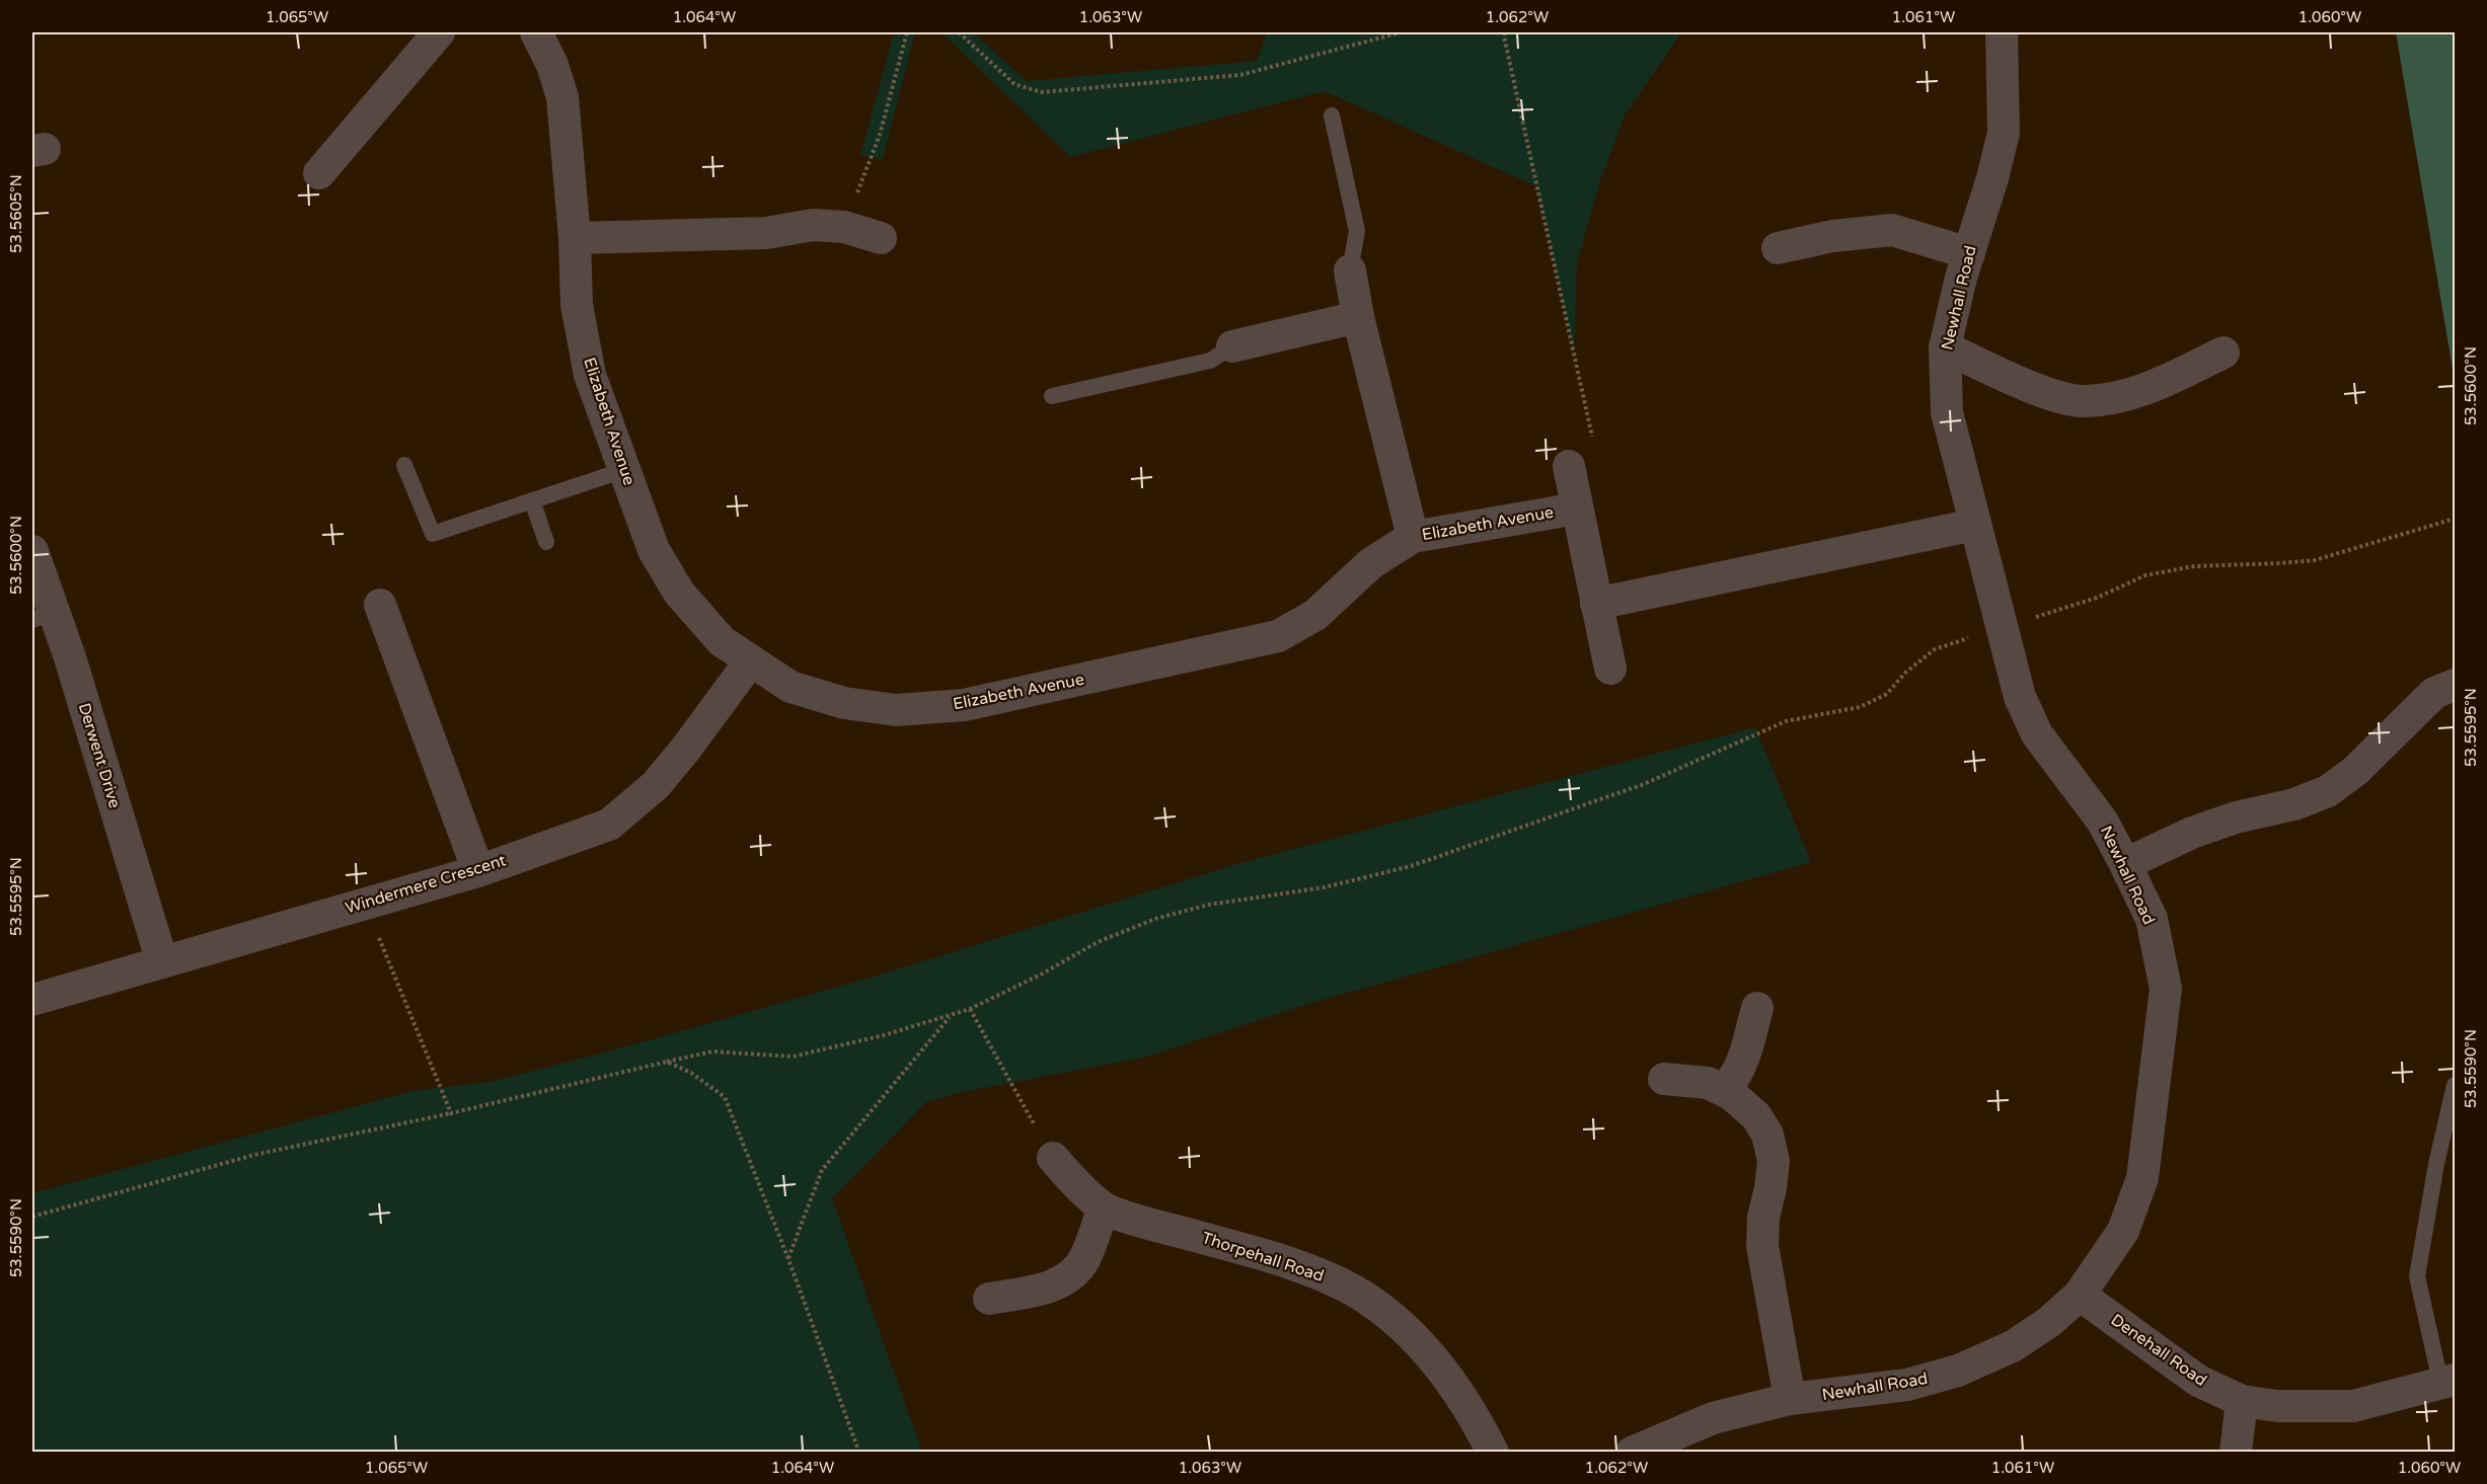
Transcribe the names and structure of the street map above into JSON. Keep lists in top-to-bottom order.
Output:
{
  "streets": {
    "street": [
      "Newhall Road",
      "Elizabeth Avenue",
      "Derwent Drive",
      "Windermere Crescent",
      "Thorpehall Road",
      "Denehall Road"
    ]
  },
  "crossings": [
    ["Newhall Road", "Denehall Road"],
    ["Elizabeth Avenue", "Windermere Crescent"],
    ["Derwent Drive", "Windermere Crescent"]
  ],
  "coordinates": [
    "1.065°W",
    "1.064°W",
    "1.063°W",
    "1.062°W",
    "1.061°W",
    "1.060°W",
    "53.5605°N",
    "53.5600°N",
    "53.5595°N",
    "53.5590°N"
  ]
}
